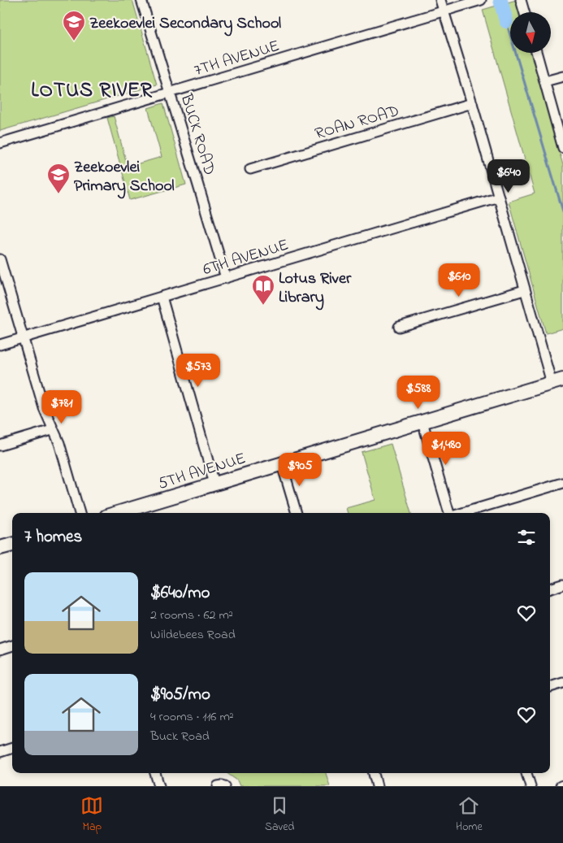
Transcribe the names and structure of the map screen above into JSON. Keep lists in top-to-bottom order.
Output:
{
  "streets": {
    "main road": ["5TH AVENUE"],
    "street": [
      "7TH AVENUE",
      "ROAN ROAD",
      "BUCK ROAD",
      "6TH AVENUE"
    ]
  },
  "crossings": [
    ["7TH AVENUE", "BUCK ROAD"],
    ["BUCK ROAD", "6TH AVENUE"]
  ],
  "districts": ["LOTUS RIVER"],
  "places": {
    "school or university": ["Zeekoevlei Secondary School", "Zeekoevlei Primary School"],
    "library": ["Lotus River Library"]
  },
  "north": "bottom",
  "page": {
    "price": [
      "$640",
      "$610",
      "$573",
      "$588",
      "$781",
      "$1,480",
      "$905"
    ],
    "heading": "7 homes",
    "list": [
      {
        "name": "$640/mo",
        "note": "2 rooms · 62 m² · Wildebees Road"
      },
      {
        "name": "$905/mo",
        "note": "4 rooms · 116 m² · Buck Road"
      }
    ],
    "tabs": ["Map", "Saved", "Home"]
  }
}
